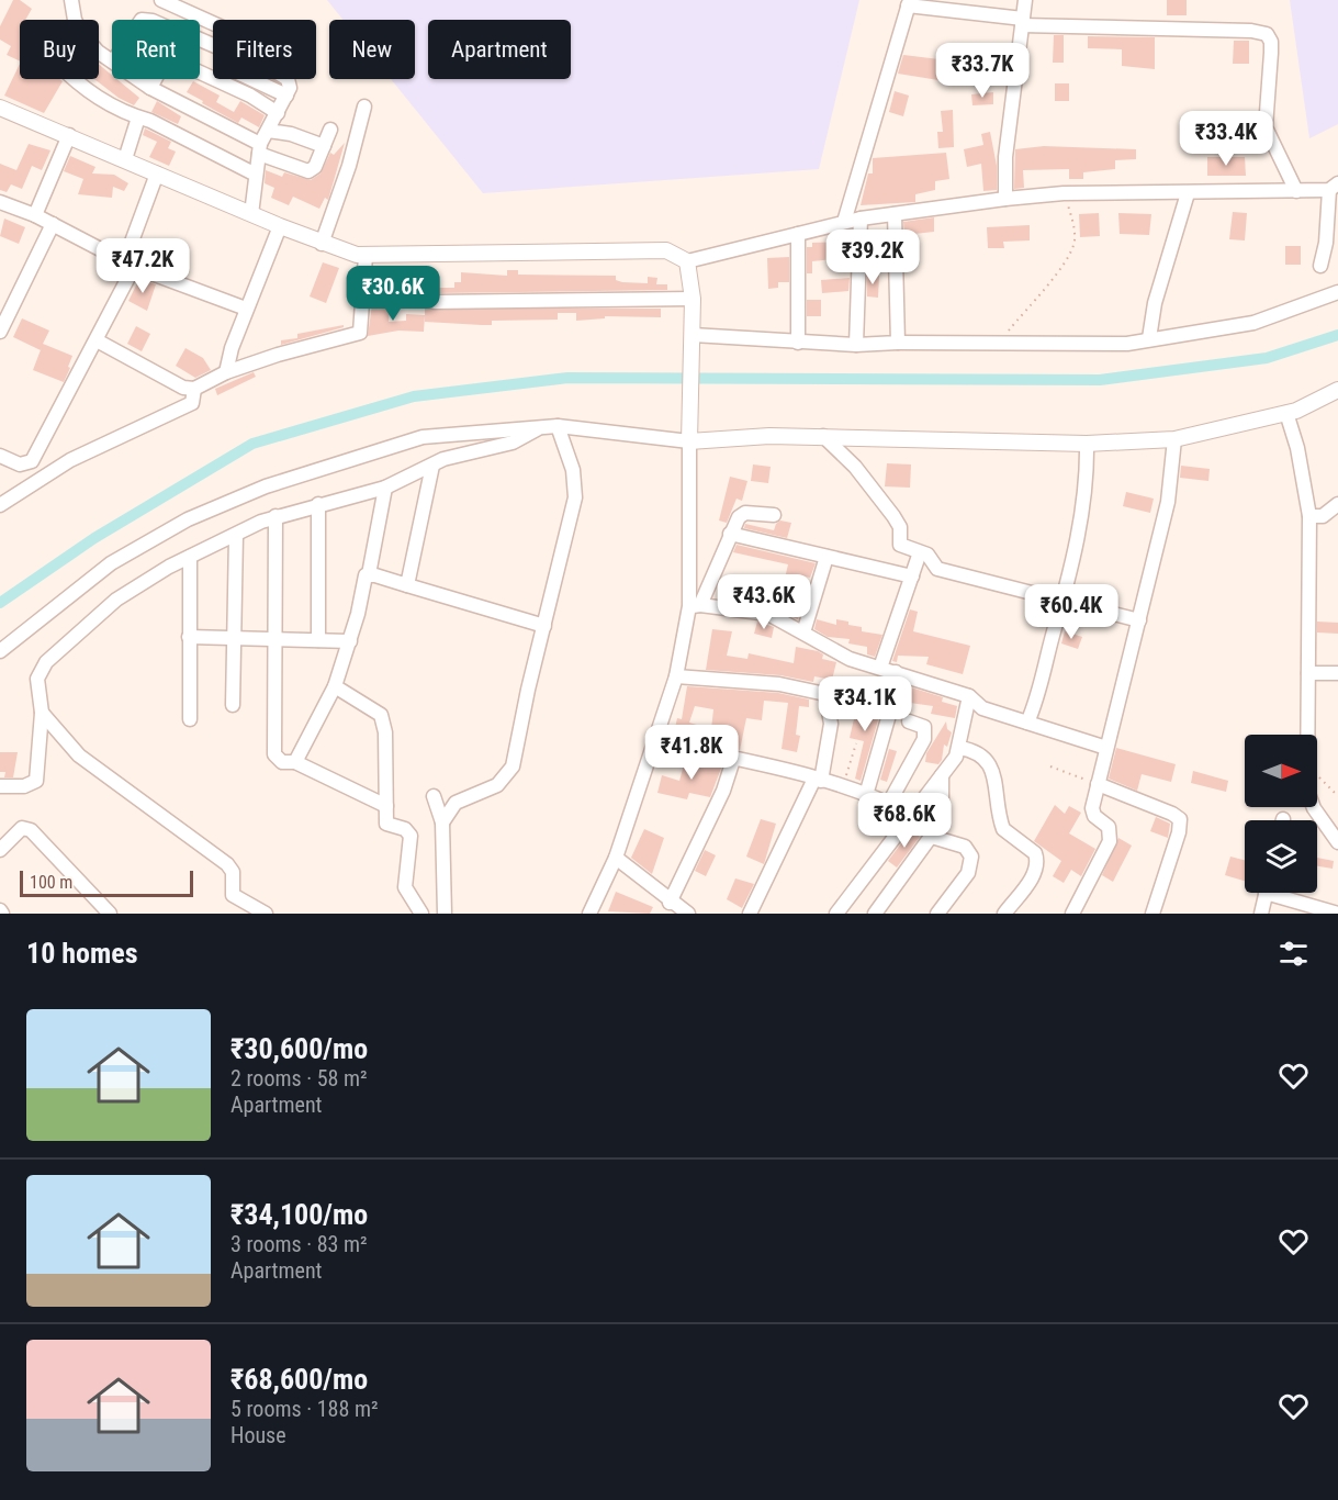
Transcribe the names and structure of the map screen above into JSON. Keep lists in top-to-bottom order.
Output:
{
  "scale_bar": "100 m",
  "north": "right",
  "page": {
    "chip": [
      "Buy",
      "Rent",
      "Filters",
      "New",
      "Apartment"
    ],
    "price": [
      "₹33.7K",
      "₹33.4K",
      "₹39.2K",
      "₹47.2K",
      "₹30.6K",
      "₹43.6K",
      "₹60.4K",
      "₹34.1K",
      "₹41.8K",
      "₹68.6K"
    ],
    "scale": "100 m",
    "heading": "10 homes",
    "list": [
      {
        "name": "₹30,600/mo",
        "note": "2 rooms · 58 m² · Apartment"
      },
      {
        "name": "₹34,100/mo",
        "note": "3 rooms · 83 m² · Apartment"
      },
      {
        "name": "₹68,600/mo",
        "note": "5 rooms · 188 m² · House"
      }
    ]
  }
}
